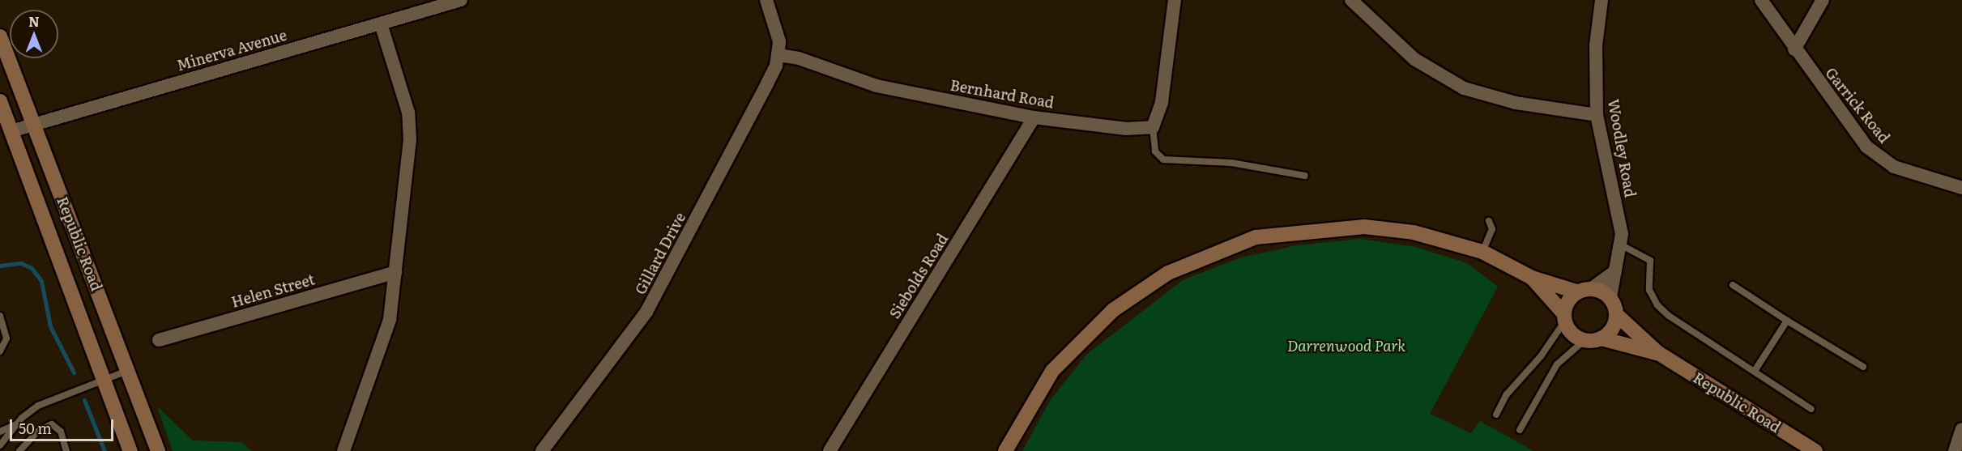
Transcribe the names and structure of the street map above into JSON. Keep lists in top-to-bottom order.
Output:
{
  "streets": {
    "main road": ["Republic Road"],
    "street": [
      "Minerva Avenue",
      "Bernhard Road",
      "Garrick Road",
      "Woodley Road",
      "Gillard Drive",
      "Siebolds Road",
      "Helen Street"
    ]
  },
  "crossings": [
    ["Minerva Avenue", "Republic Road"],
    ["Bernhard Road", "Gillard Drive"],
    ["Bernhard Road", "Siebolds Road"],
    ["Woodley Road", "Republic Road"]
  ],
  "parks": ["Darrenwood Park"],
  "scale_bar": "50 m",
  "north": "top"
}
